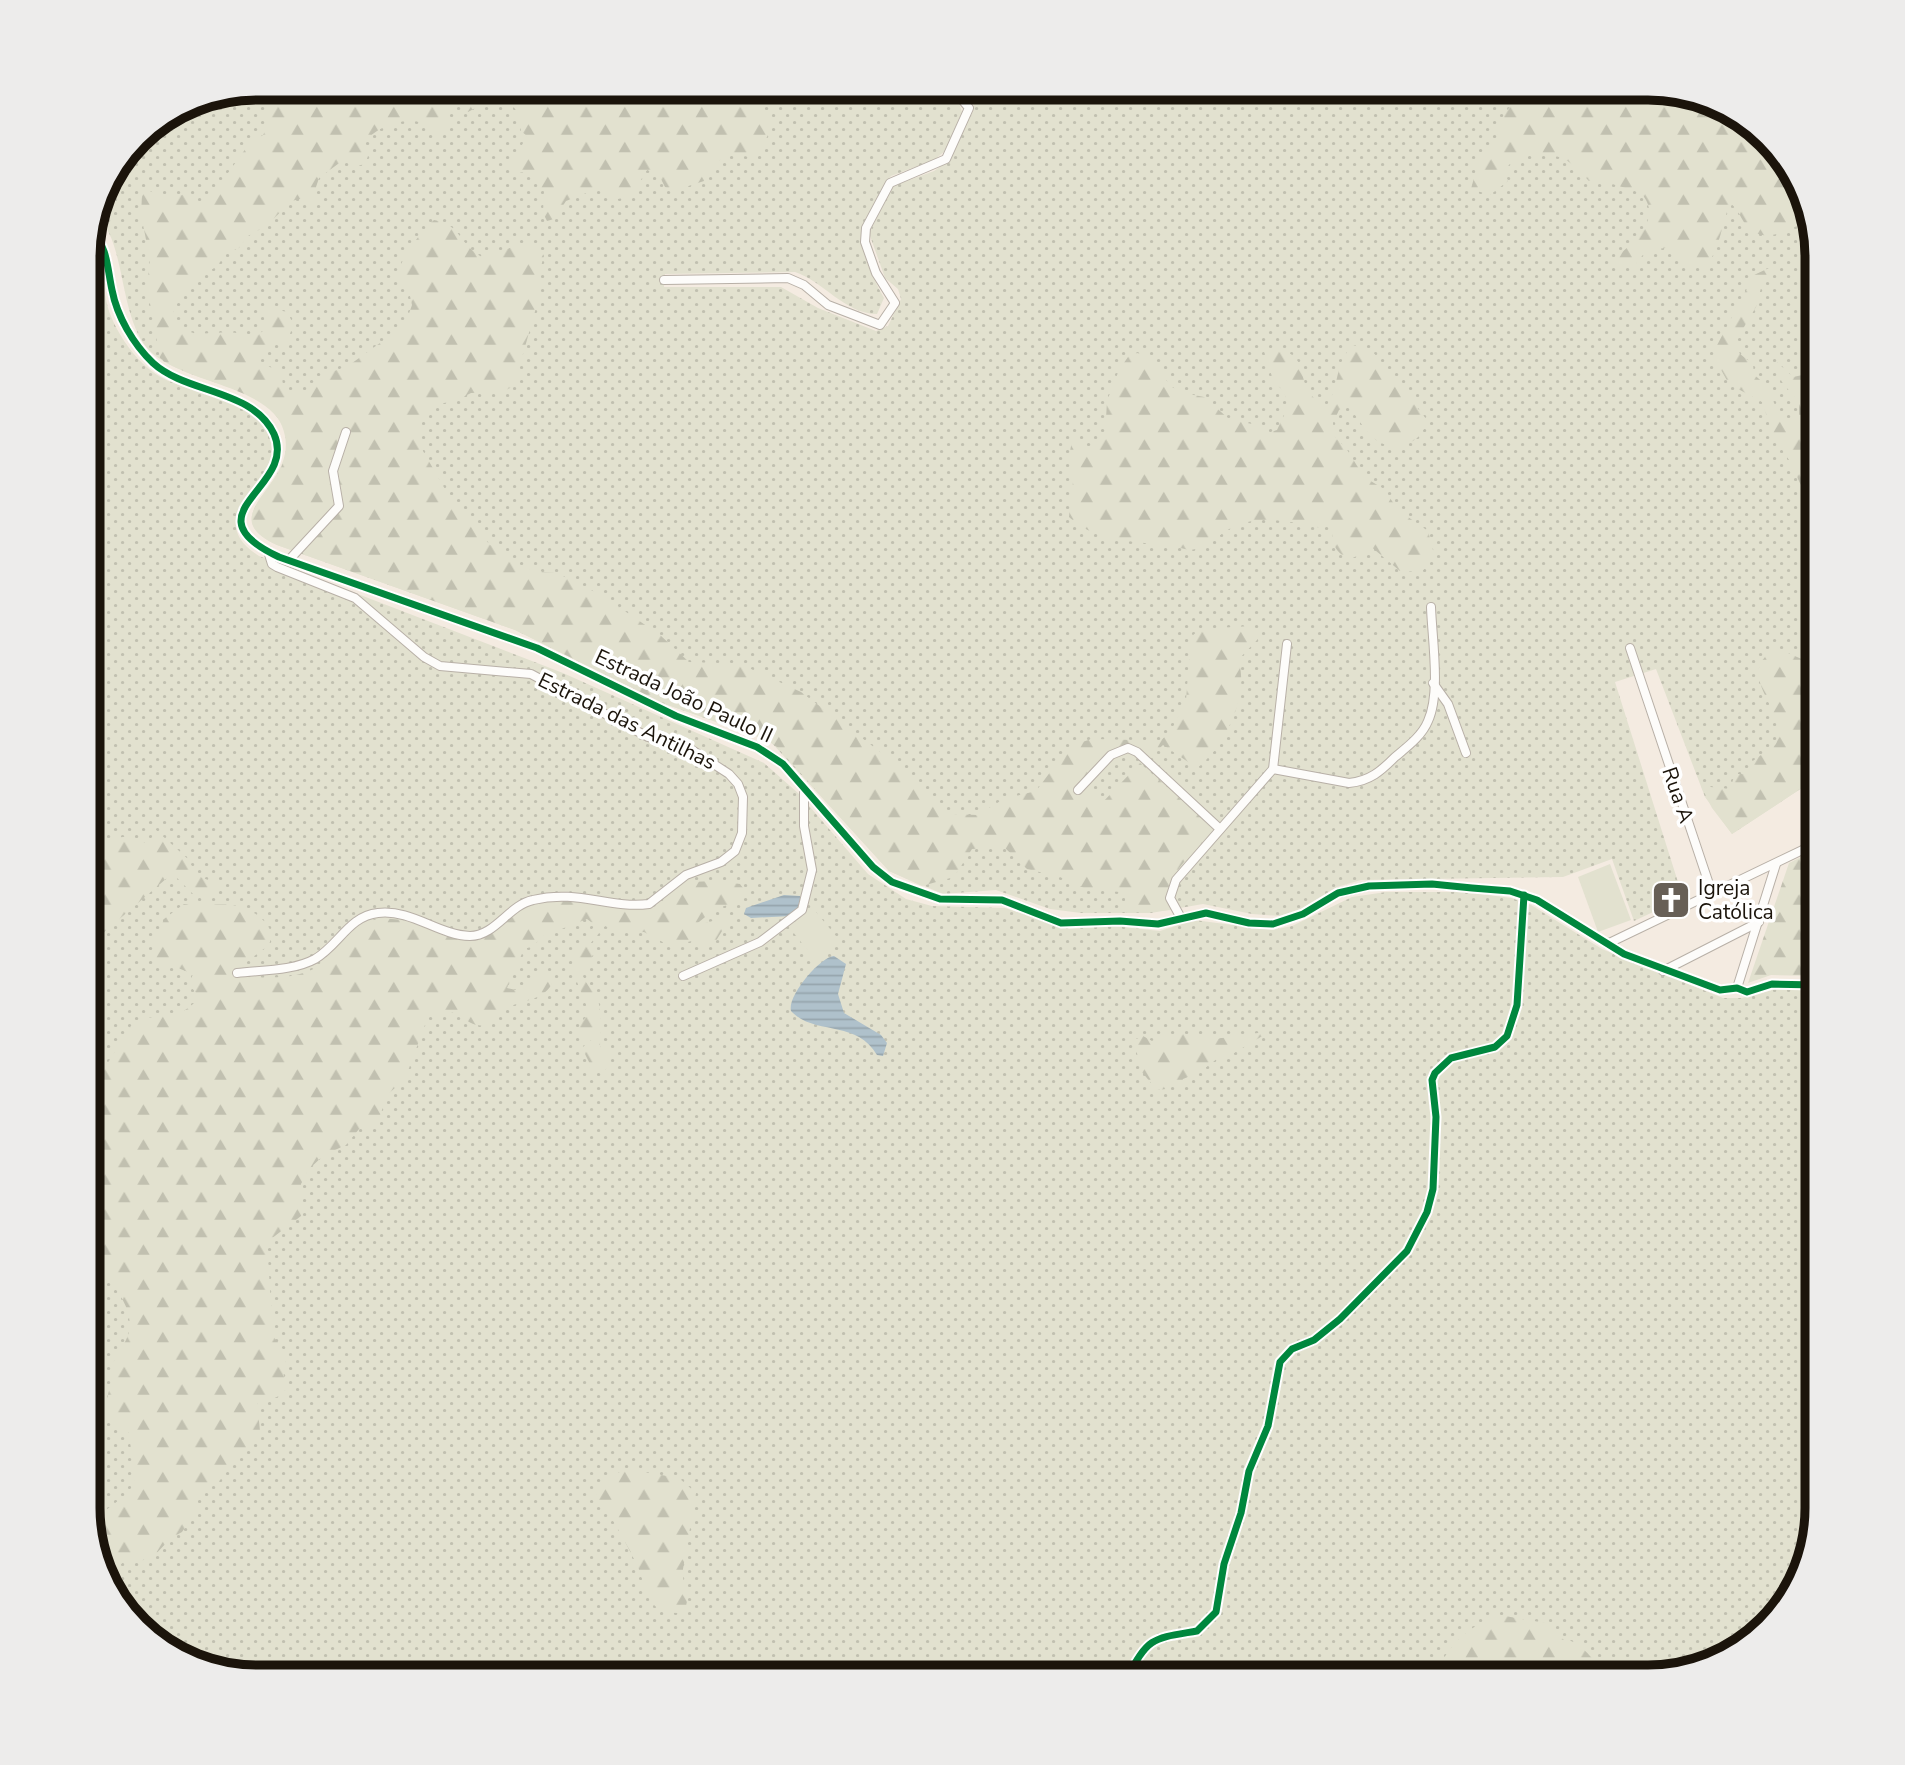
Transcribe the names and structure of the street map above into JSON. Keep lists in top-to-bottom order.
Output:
{
  "streets": {
    "street": ["Estrada João Paulo II", "Estrada das Antilhas", "Rua A"]
  },
  "crossings": [
    ["Estrada João Paulo II", "Estrada das Antilhas"]
  ],
  "places": {
    "church": ["Igreja Católica"]
  }
}
